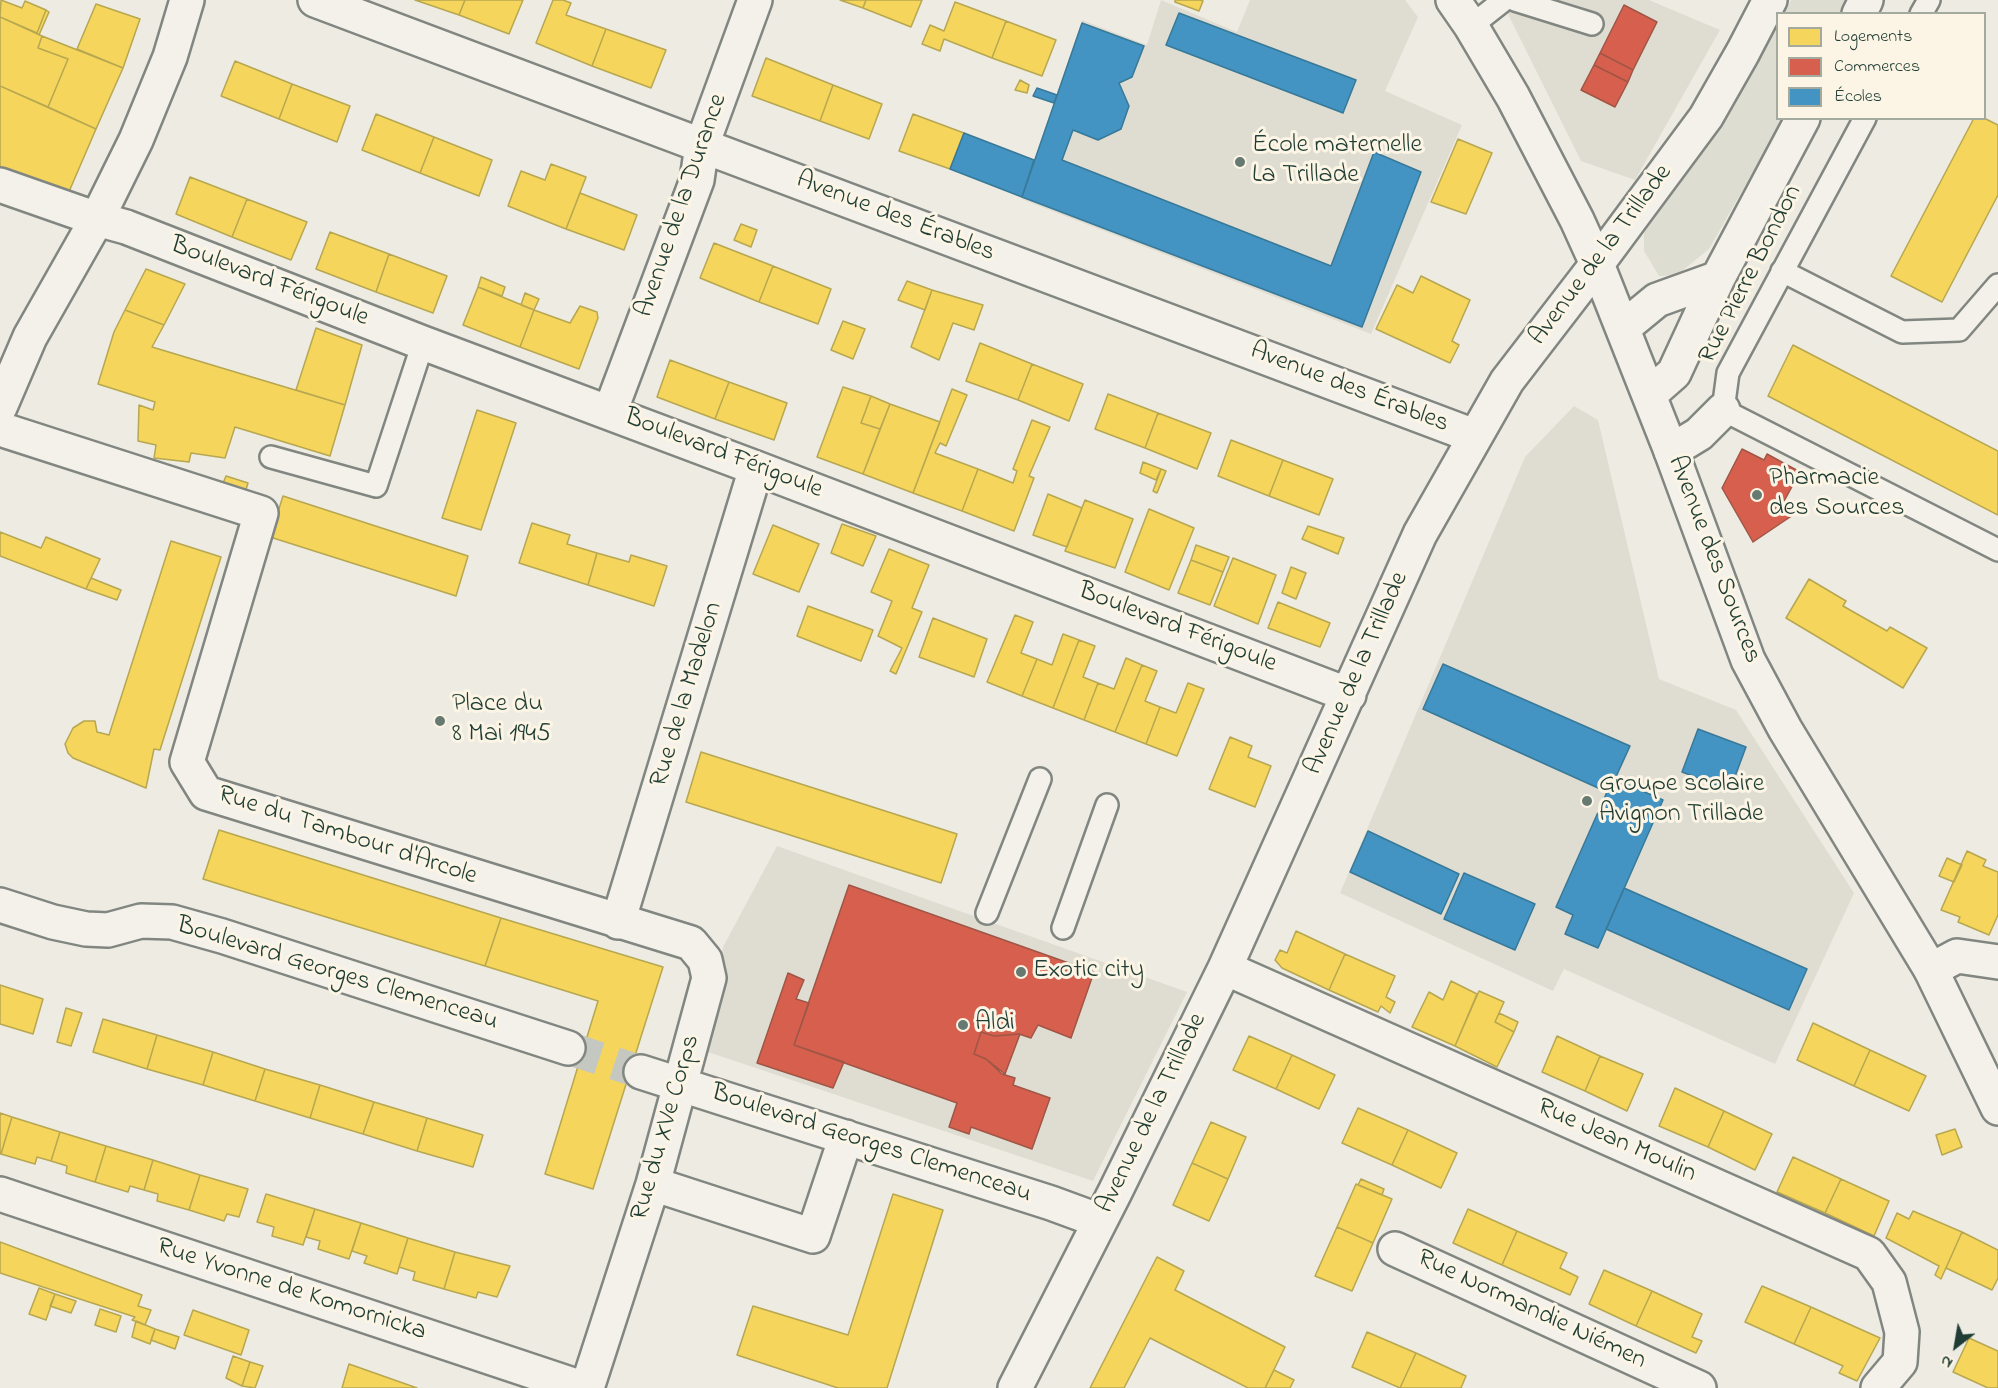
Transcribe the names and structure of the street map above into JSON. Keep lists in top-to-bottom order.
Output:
{
  "streets": {
    "street": [
      "Avenue de la Durance",
      "Avenue des Érables",
      "Avenue de la Trillade",
      "Boulevard Férigoule",
      "Avenue des Sources",
      "Rue de la Madelon",
      "Rue du Tambour d'Arcole",
      "Boulevard Georges Clemenceau",
      "Rue du XVe Corps",
      "Rue Jean Moulin",
      "Rue Yvonne de Komornicka",
      "Rue Normandie Niémen"
    ],
    "lane": ["Rue Pierre Bondon"]
  },
  "crossings": [
    ["Avenue de la Durance", "Avenue des Érables"],
    ["Avenue de la Durance", "Boulevard Férigoule"],
    ["Avenue des Érables", "Avenue de la Trillade"],
    ["Avenue de la Trillade", "Boulevard Férigoule"],
    ["Avenue de la Trillade", "Avenue des Sources"],
    ["Avenue de la Trillade", "Boulevard Georges Clemenceau"],
    ["Avenue de la Trillade", "Rue Jean Moulin"],
    ["Boulevard Férigoule", "Rue de la Madelon"],
    ["Rue de la Madelon", "Rue du Tambour d'Arcole"],
    ["Rue de la Madelon", "Rue du XVe Corps"],
    ["Rue du Tambour d'Arcole", "Rue du XVe Corps"],
    ["Boulevard Georges Clemenceau", "Rue du XVe Corps"]
  ],
  "places": [
    "École maternelle La Trillade",
    "Pharmacie des Sources",
    "Place du 8 Mai 1945",
    "Groupe scolaire Avignon Trillade",
    "Exotic city",
    "Aldi"
  ],
  "legend": ["Logements", "Commerces", "Écoles"],
  "north": "bottom left"
}
